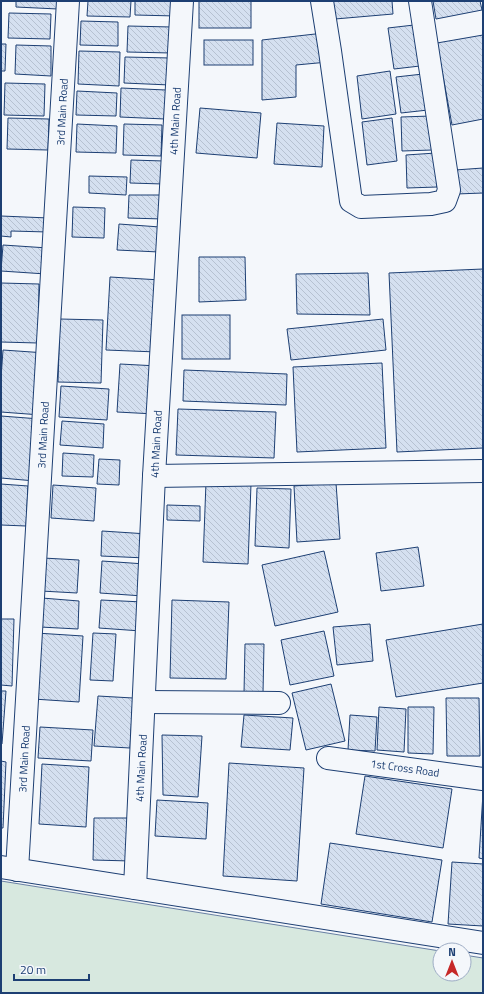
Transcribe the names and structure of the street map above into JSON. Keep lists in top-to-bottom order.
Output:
{
  "streets": {
    "street": ["3rd Main Road", "4th Main Road", "1st Cross Road"]
  },
  "scale_bar": "20 m",
  "north": "top"
}
